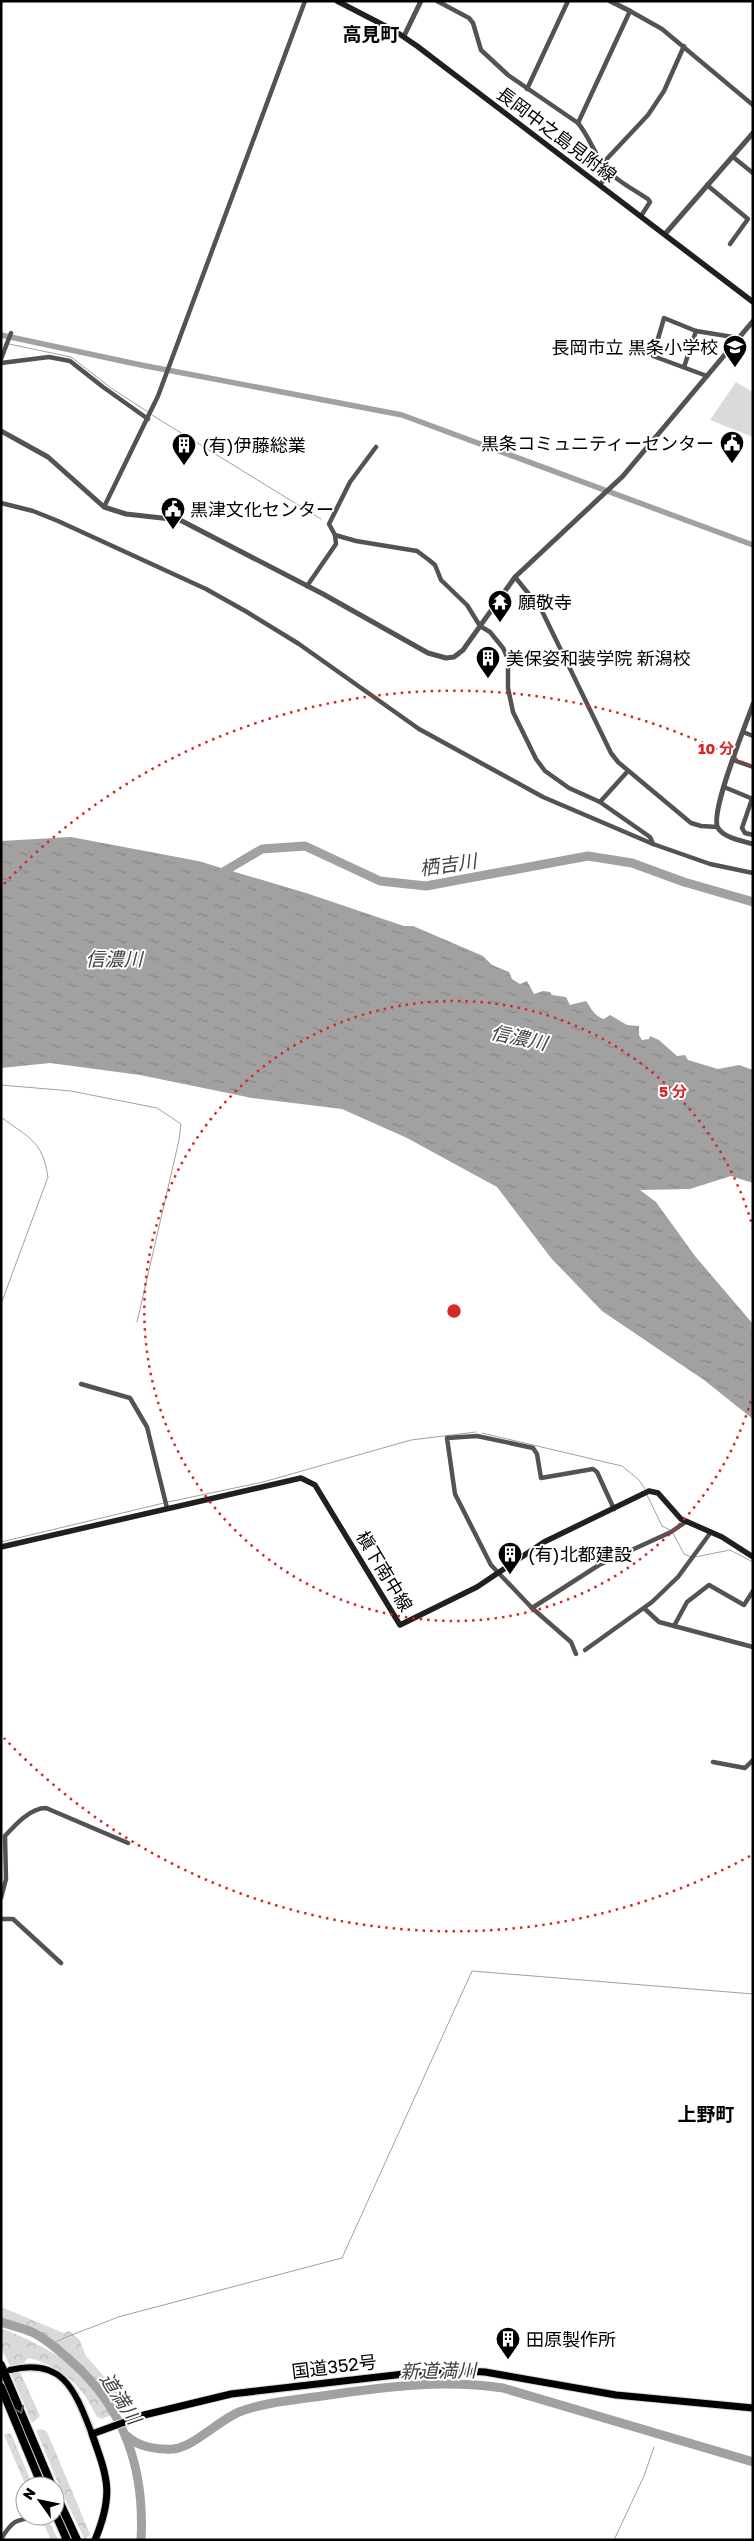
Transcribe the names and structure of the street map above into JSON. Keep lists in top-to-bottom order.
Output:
{
  "streets": {
    "highway": ["国道352号"],
    "main road": ["長岡中之島見附線", "槇下南中線"]
  },
  "districts": ["高見町", "上野町"],
  "water": [
    "栖吉川",
    "信濃川",
    "新道満川",
    "道満川"
  ],
  "places": {
    "school or university": ["長岡市立 黒条小学校"],
    "public building": ["黒条コミュニティーセンター", "黒津文化センター"],
    "building": [
      "(有)伊藤総業",
      "美保姿和装学院 新潟校",
      "(有)北都建設",
      "田原製作所"
    ],
    "temple": ["願敬寺"]
  },
  "north": "top left",
  "rings": ["10 分", "5 分"]
}
